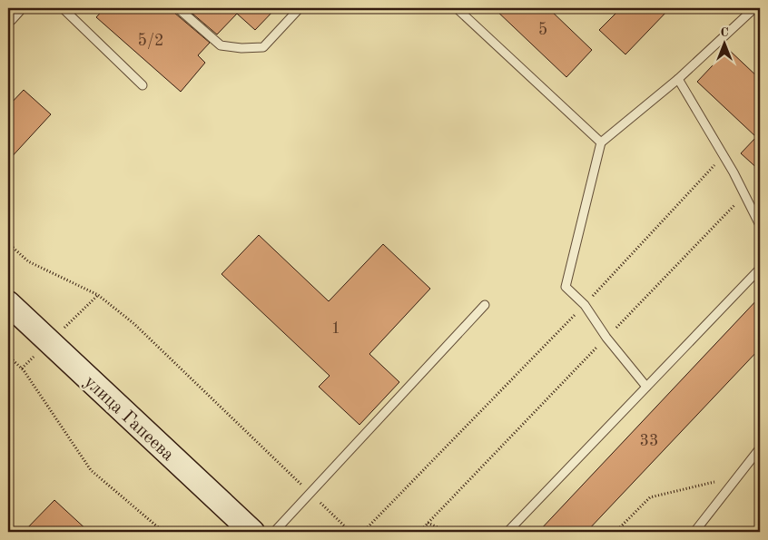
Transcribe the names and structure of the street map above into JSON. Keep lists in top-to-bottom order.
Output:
{
  "streets": {
    "main road": ["улица Гапеева"]
  },
  "house_numbers": [
    "5",
    "5/2",
    "1",
    "33"
  ],
  "north": "top"
}
